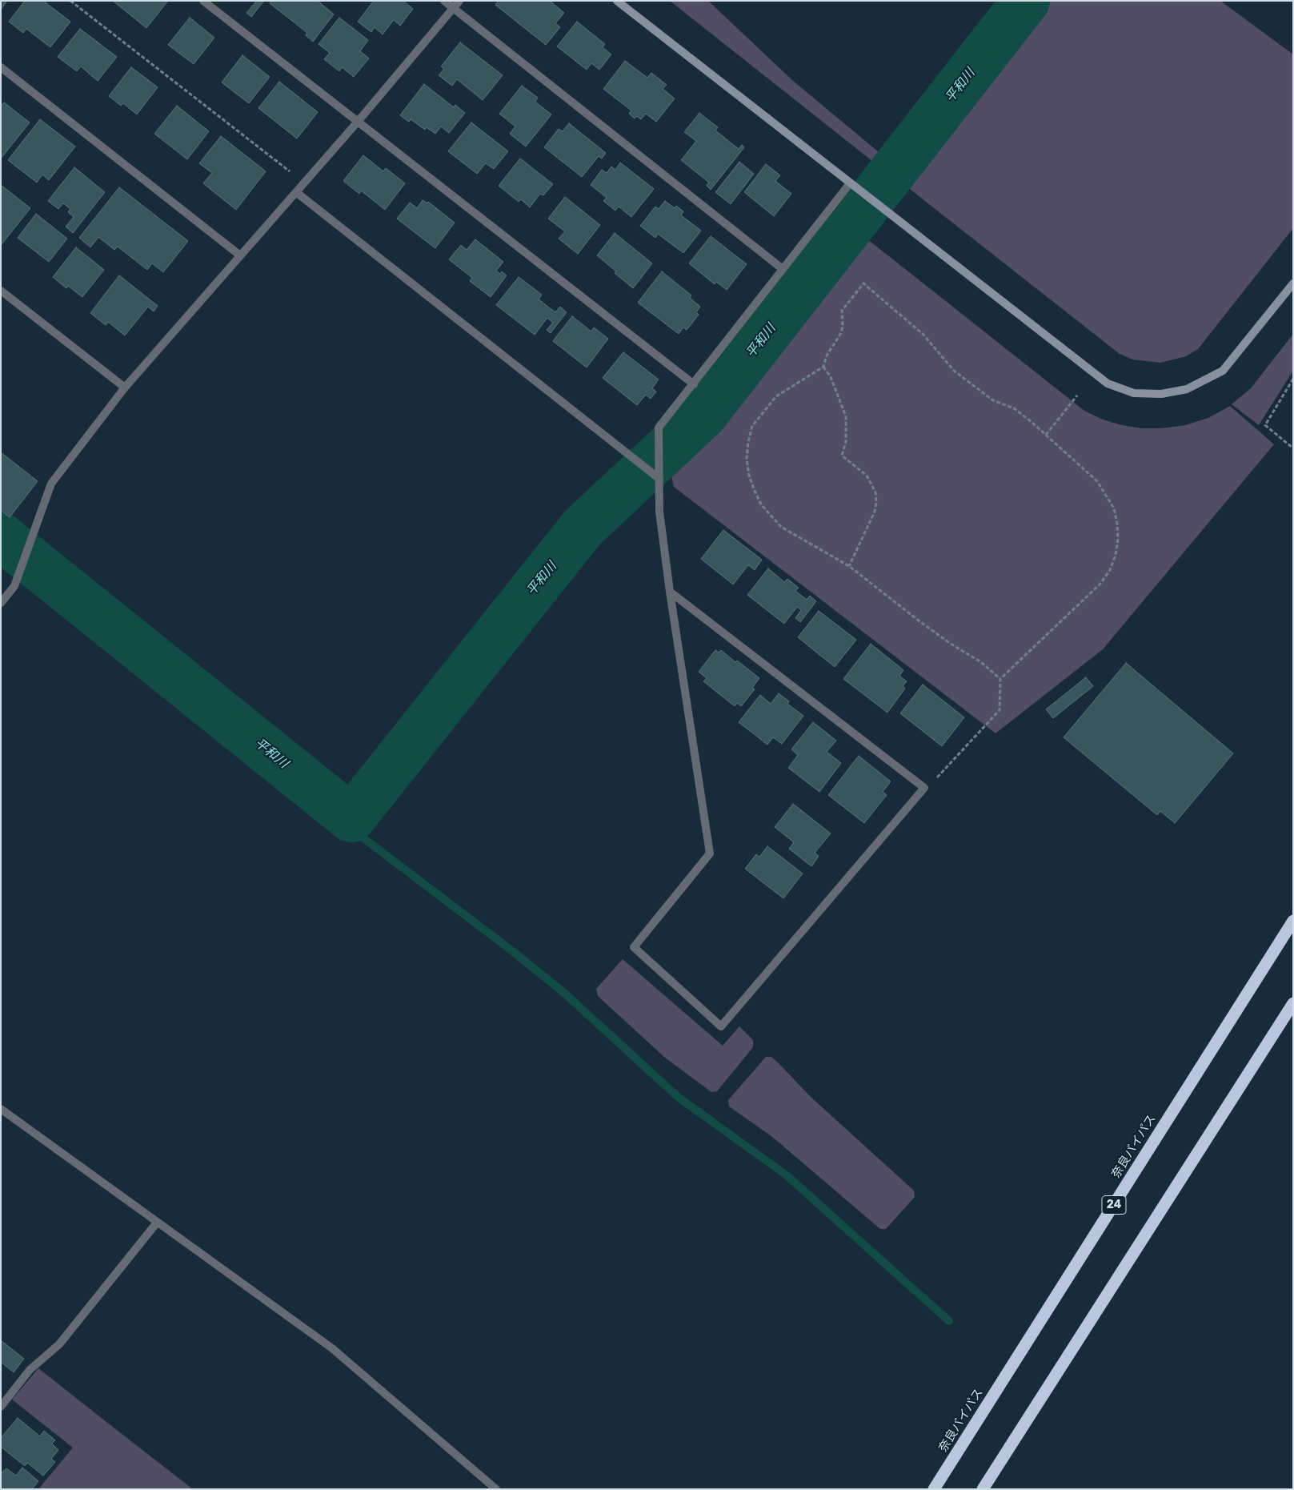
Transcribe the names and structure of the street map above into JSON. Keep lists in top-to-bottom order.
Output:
{
  "streets": {
    "highway": ["奈良バイパス", "24"]
  },
  "water": ["平和川"]
}
